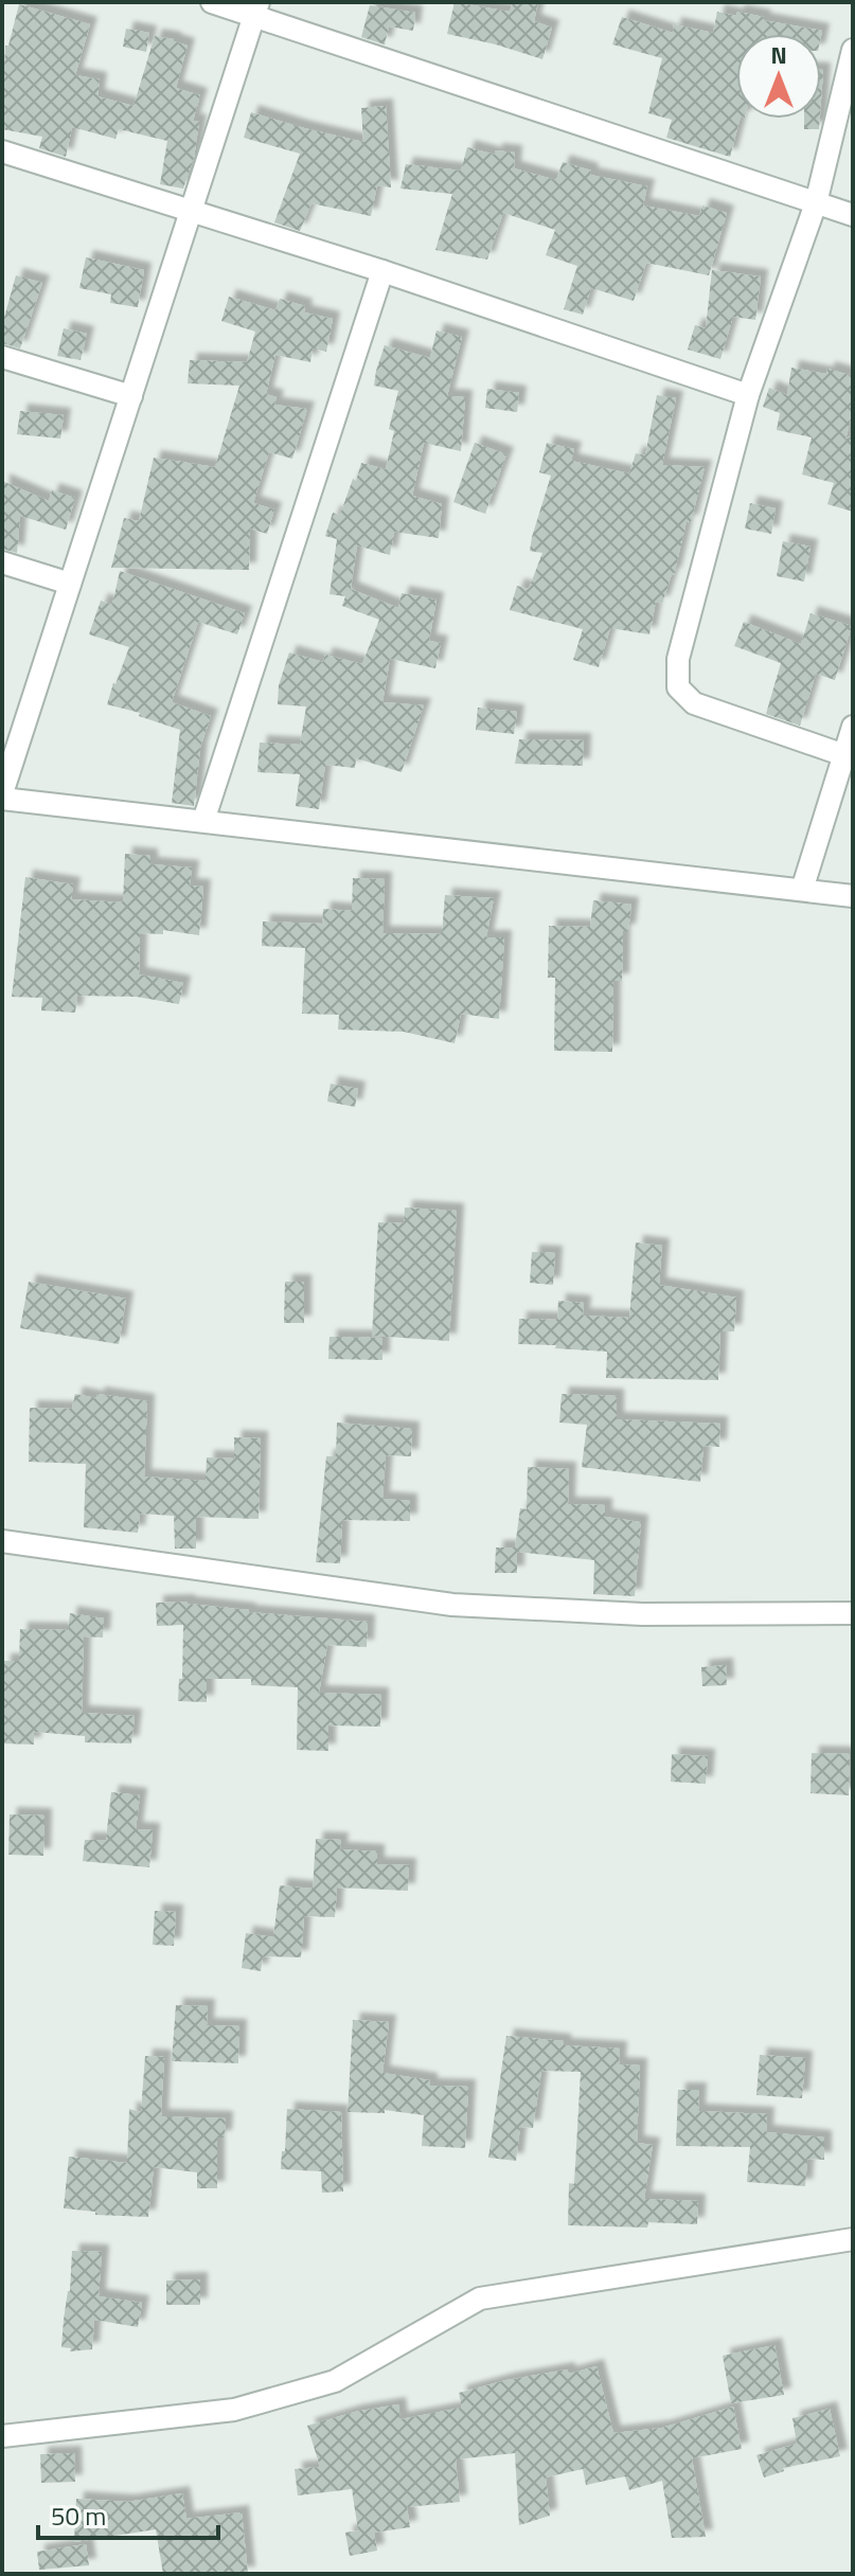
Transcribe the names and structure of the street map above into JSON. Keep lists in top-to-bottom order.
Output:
{
  "scale_bar": "50 m",
  "north": "top"
}
